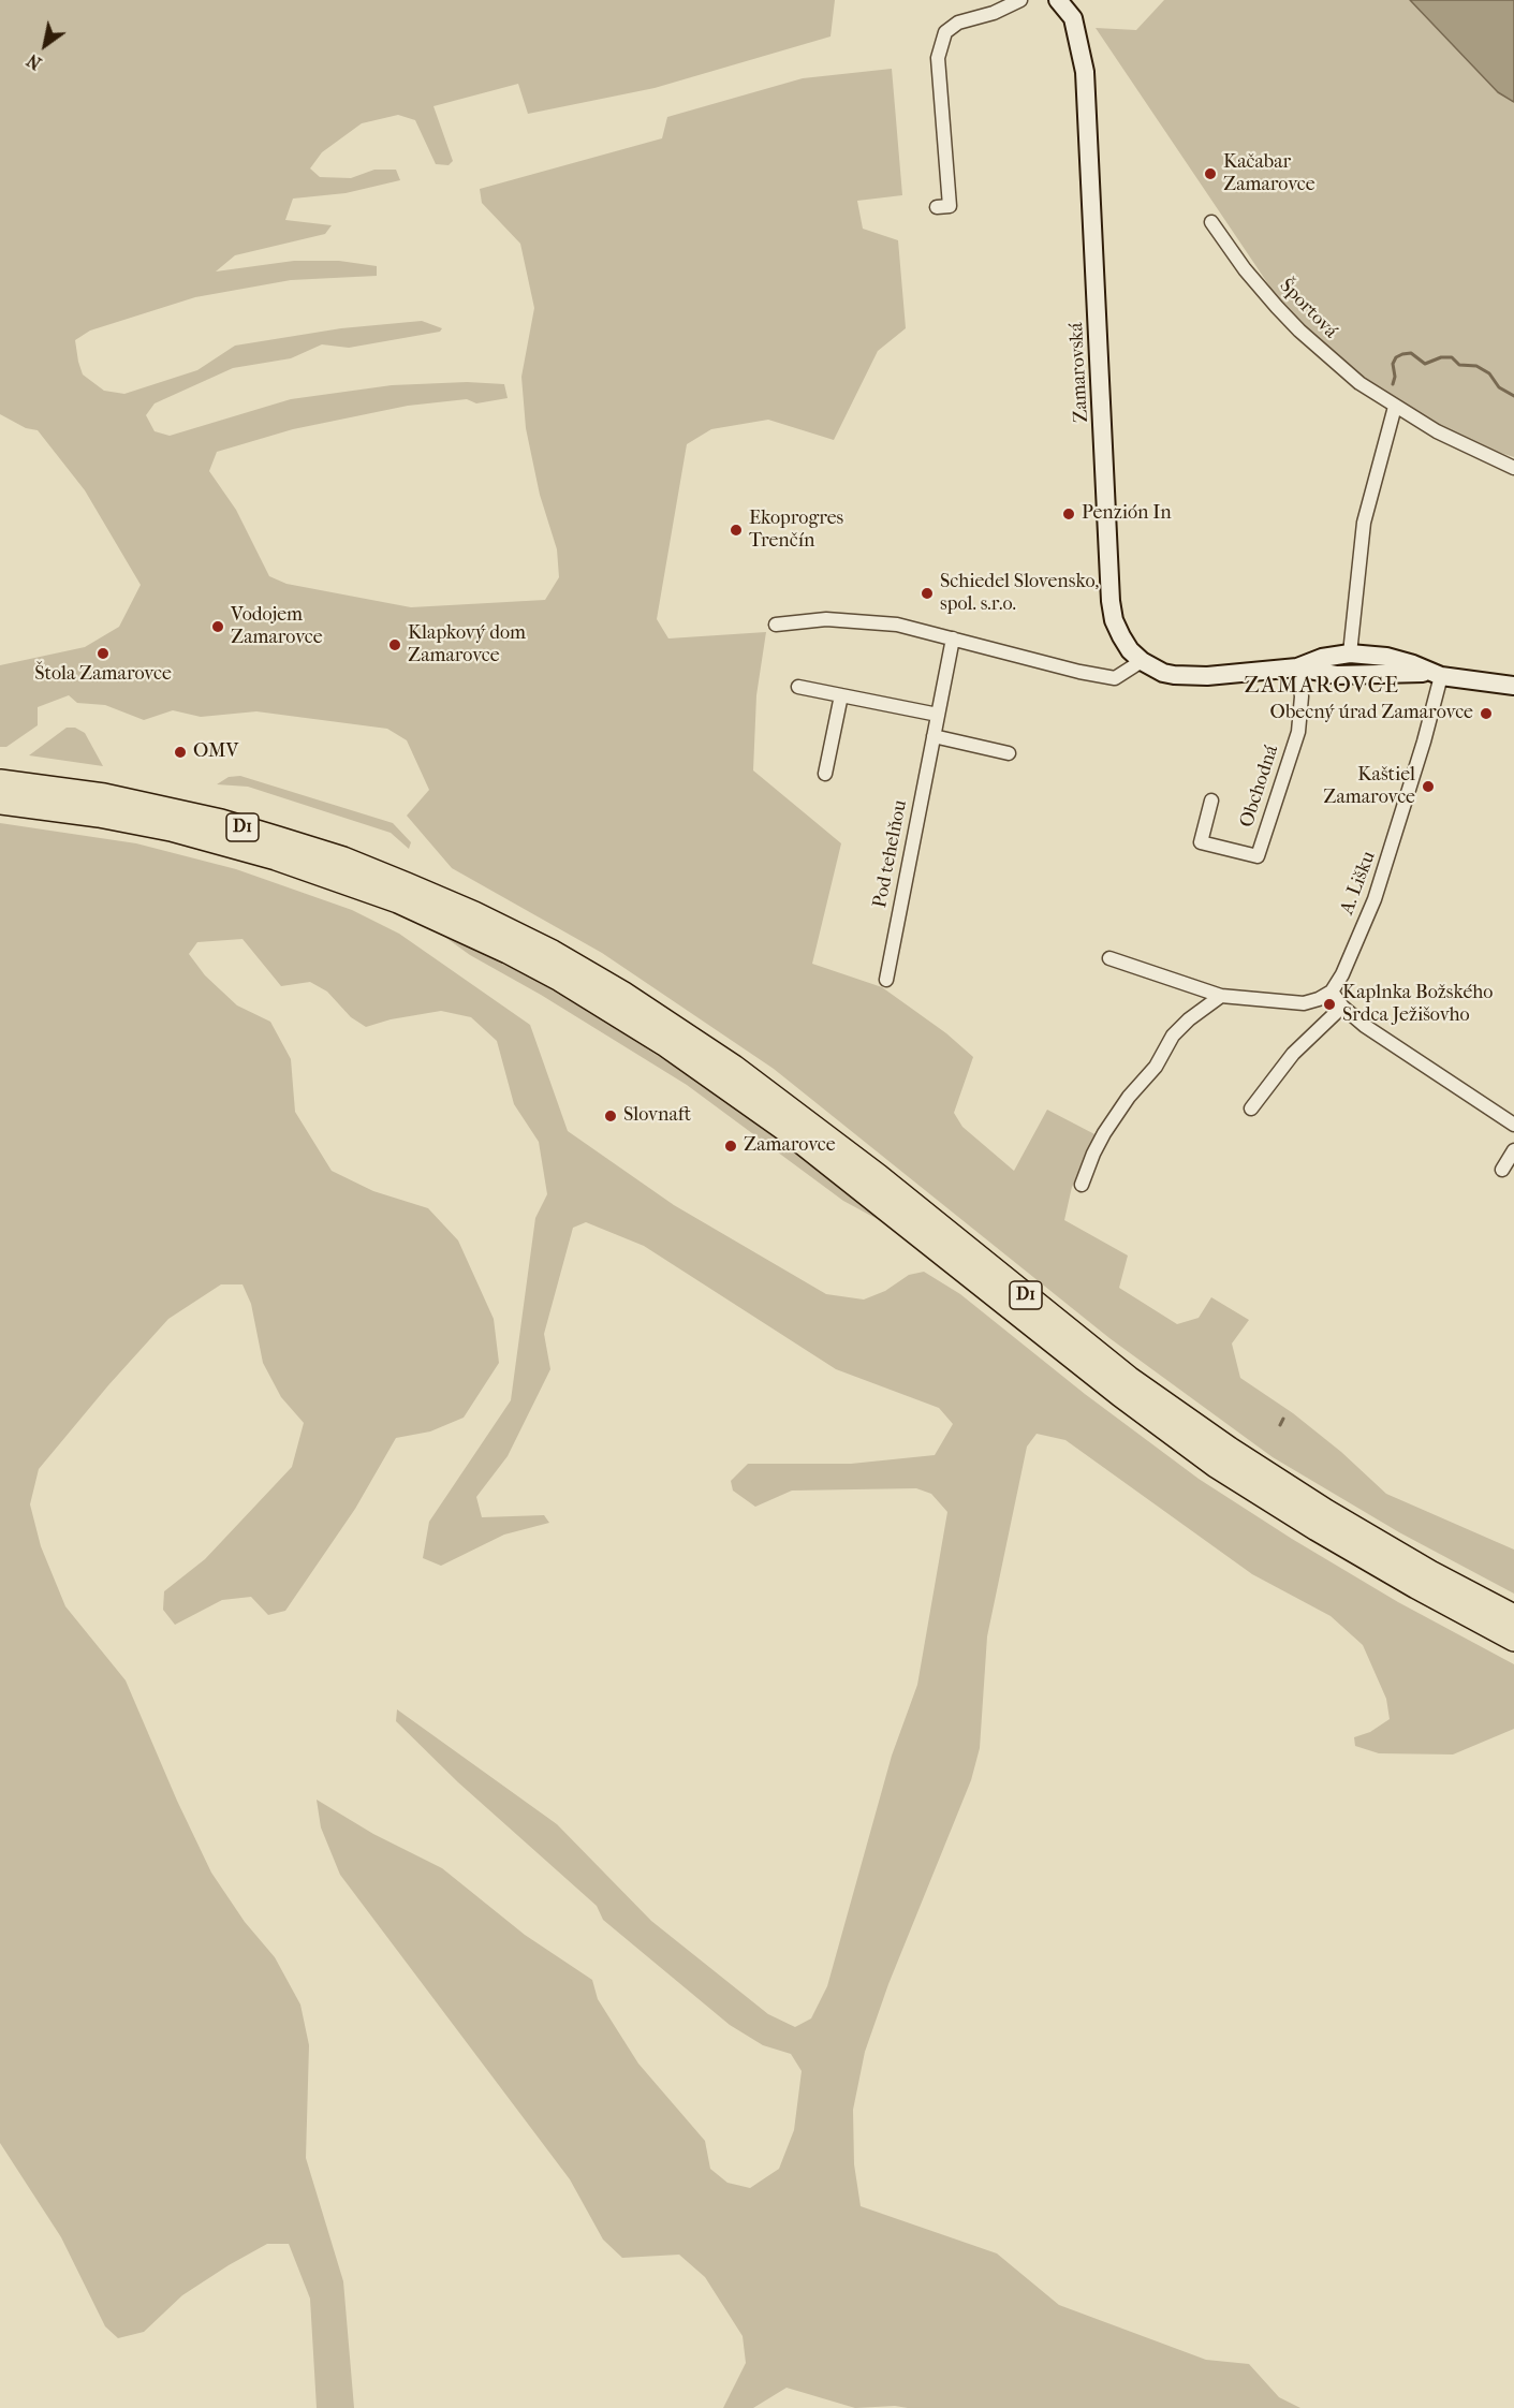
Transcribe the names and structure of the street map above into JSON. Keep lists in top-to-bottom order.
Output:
{
  "streets": {
    "highway": ["D1"],
    "main road": ["Zamarovská"],
    "street": [
      "Športová",
      "Obchodná",
      "Pod tehelňou",
      "A. Lišku"
    ]
  },
  "crossings": [
    ["Zamarovská", "Obchodná"],
    ["Zamarovská", "A. Lišku"]
  ],
  "districts": ["ZAMAROVCE"],
  "places": [
    "Kačabar Zamarovce",
    "Penzión In",
    "Ekoprogres Trenčín",
    "Schiedel Slovensko, spol. s.r.o.",
    "Vodojem Zamarovce",
    "Klapkový dom Zamarovce",
    "Štola Zamarovce",
    "Obecný úrad Zamarovce",
    "OMV",
    "Kaštiel Zamarovce",
    "Kaplnka Božského Srdca Ježišovho",
    "Slovnaft",
    "Zamarovce"
  ],
  "north": "bottom left"
}
